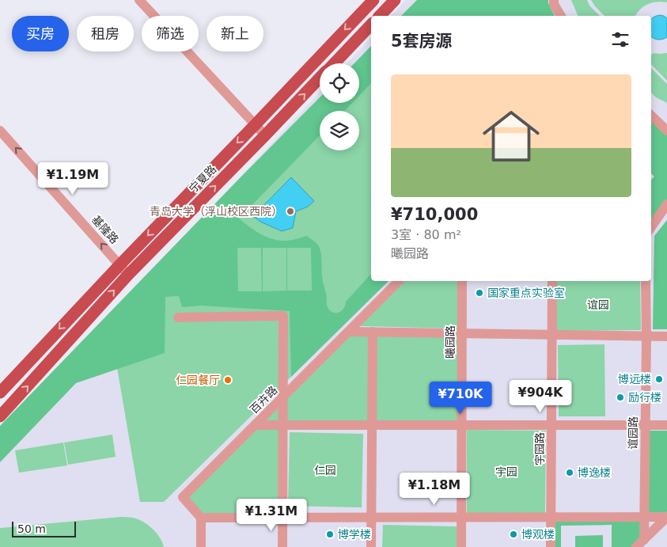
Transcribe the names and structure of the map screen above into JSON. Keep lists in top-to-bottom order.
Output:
{
  "streets": {
    "main road": ["宁夏路"],
    "street": [
      "基隆路",
      "曦园路",
      "百卉路",
      "谊园路",
      "宇园路"
    ]
  },
  "crossings": [
    ["宁夏路", "基隆路"]
  ],
  "one_way": ["基隆路"],
  "parks": ["谊园", "仁园", "宇园"],
  "places": [
    "青岛大学（浮山校区西院）",
    "国家重点实验室",
    "博远楼",
    "仁园餐厅",
    "励行楼",
    "博逸楼",
    "博学楼",
    "博观楼"
  ],
  "scale_bar": "50 m",
  "page": {
    "chip": [
      "买房",
      "租房",
      "筛选",
      "新上"
    ],
    "heading": "5套房源",
    "list": [
      {
        "name": "¥710,000",
        "note": "3室 · 80 m² · 曦园路"
      }
    ],
    "price": [
      "¥1.19M",
      "¥904K",
      "¥710K",
      "¥1.18M",
      "¥1.31M"
    ],
    "scale": "50 m"
  }
}
